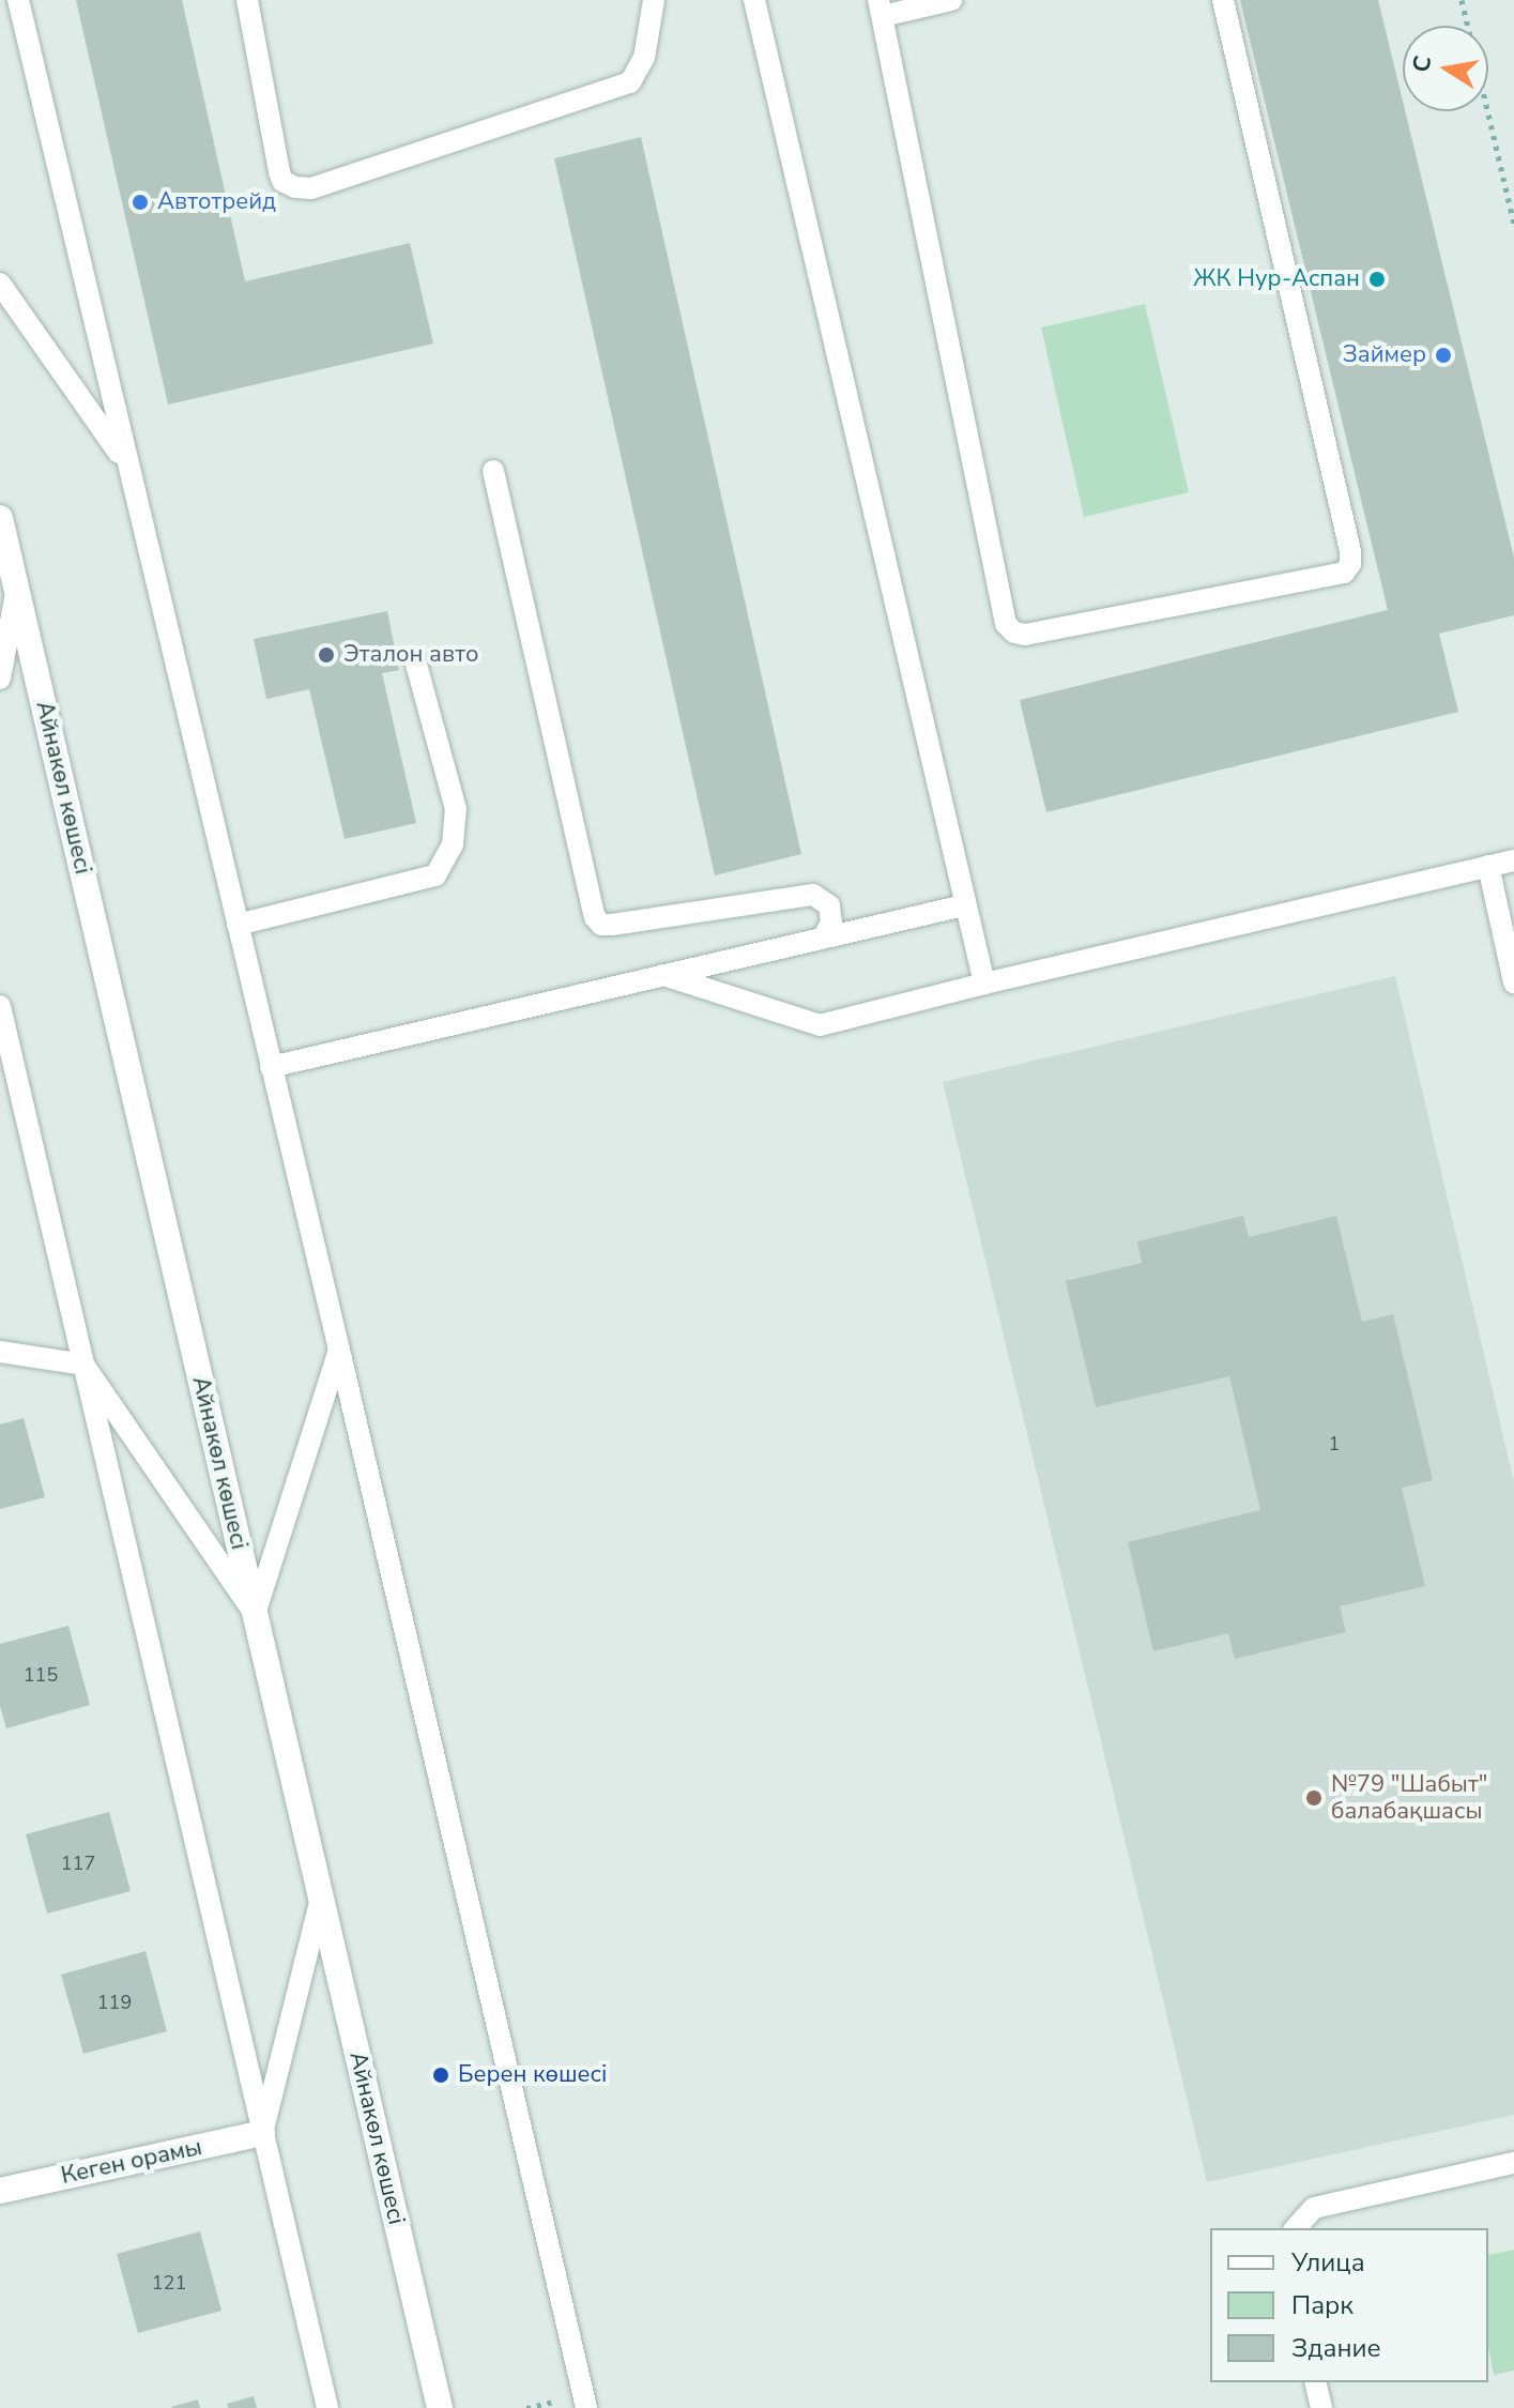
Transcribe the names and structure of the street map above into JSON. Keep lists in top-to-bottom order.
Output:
{
  "streets": {
    "street": ["Айнакөл көшесі", "Кеген орамы"]
  },
  "places": [
    "Автотрейд",
    "ЖК Нур-Аспан",
    "Займер",
    "Эталон авто",
    "№79 \"Шабыт\" балабақшасы",
    "Берен көшесі"
  ],
  "house_numbers": [
    "1",
    "115",
    "117",
    "119",
    "121"
  ],
  "legend": ["Улица", "Парк", "Здание"],
  "north": "left"
}
